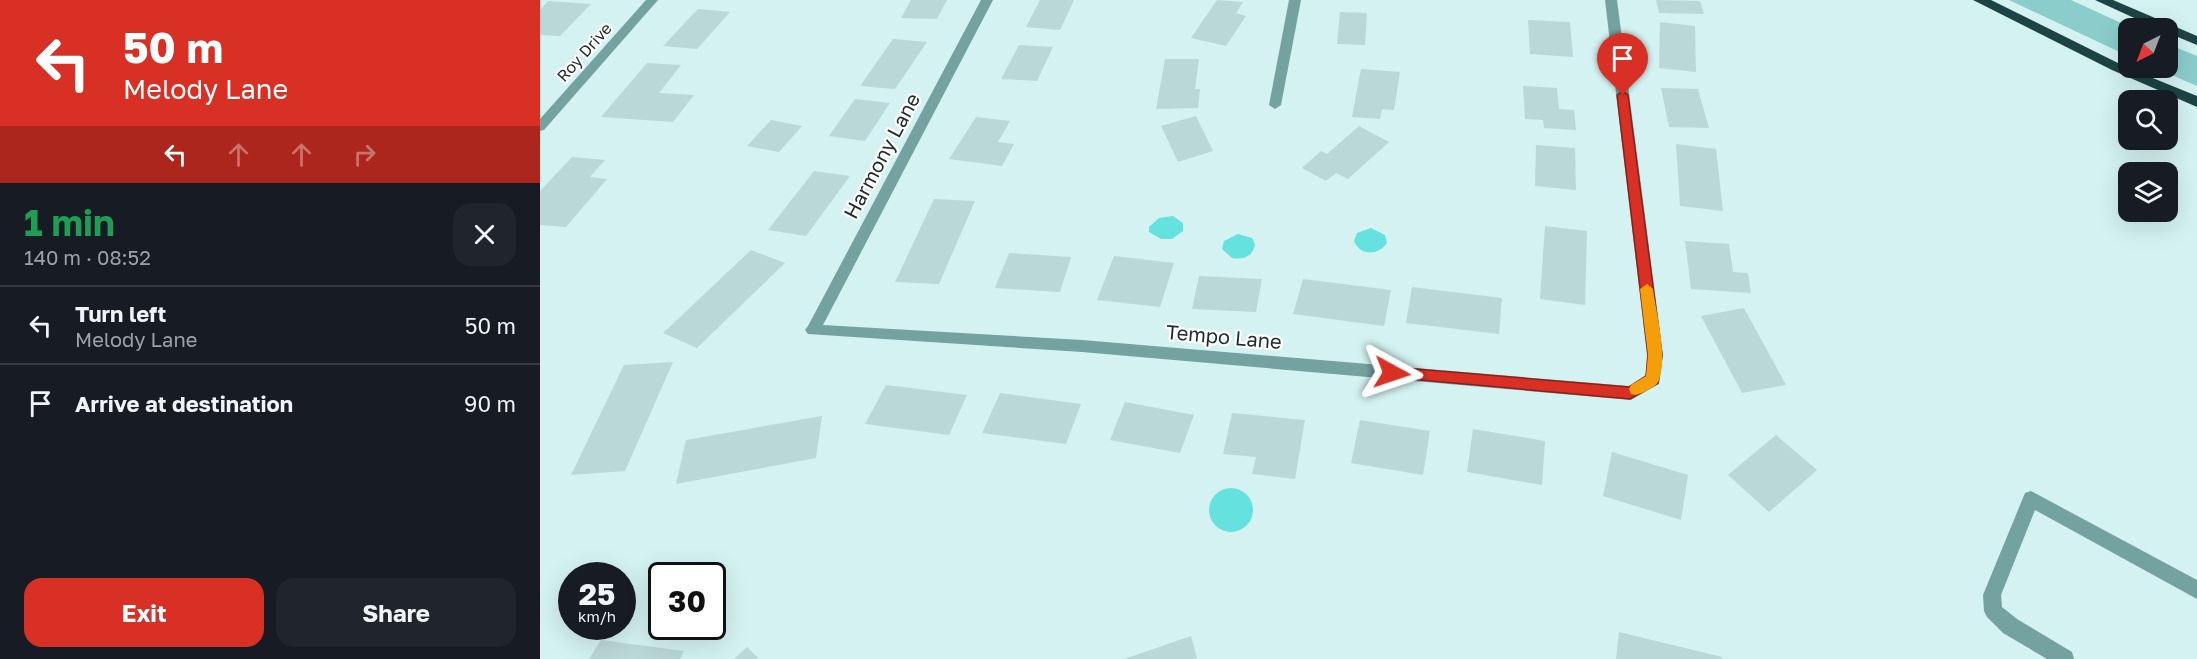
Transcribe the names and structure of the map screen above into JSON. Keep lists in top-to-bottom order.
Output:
{
  "streets": {
    "street": ["Roy Drive", "Harmony Lane", "Tempo Lane"]
  },
  "crossings": [
    ["Harmony Lane", "Tempo Lane"]
  ],
  "north": "bottom left",
  "page": {
    "turn": ["50 m", "Melody Lane"],
    "heading": ["1 min", "140 m · 08:52"],
    "list": [
      {
        "name": "Turn left",
        "note": "Melody Lane",
        "value": "50 m"
      },
      {
        "name": "Arrive at destination",
        "value": "90 m"
      }
    ],
    "speed": "25 km/h",
    "limit": "30",
    "buttons": ["Exit", "Share"]
  }
}
